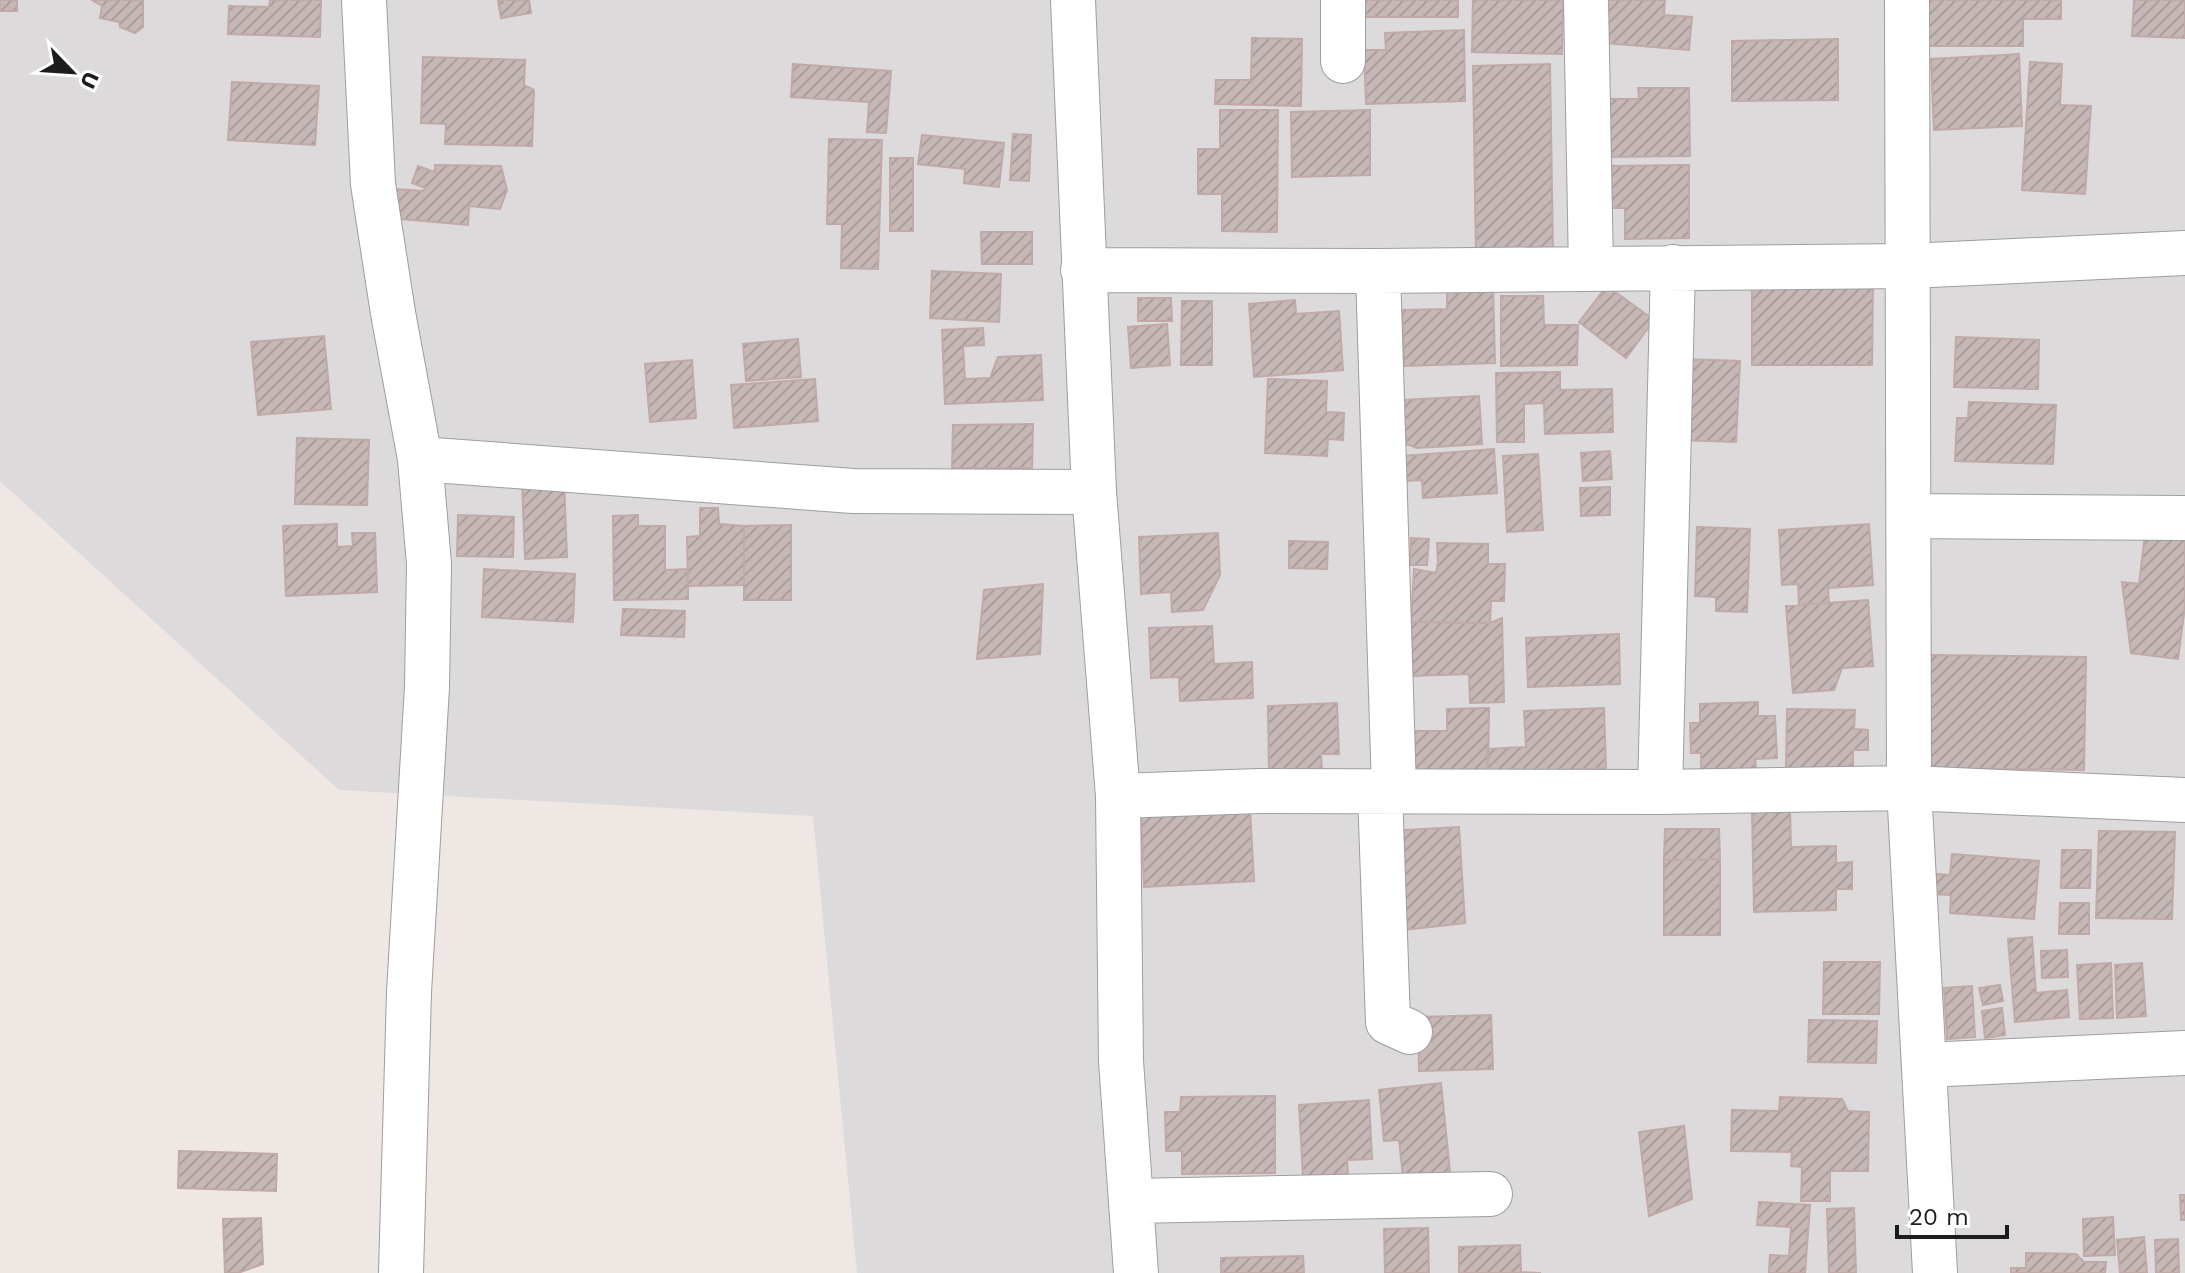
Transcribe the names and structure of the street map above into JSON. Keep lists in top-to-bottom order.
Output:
{
  "scale_bar": "20 m",
  "north": "bottom right"
}
